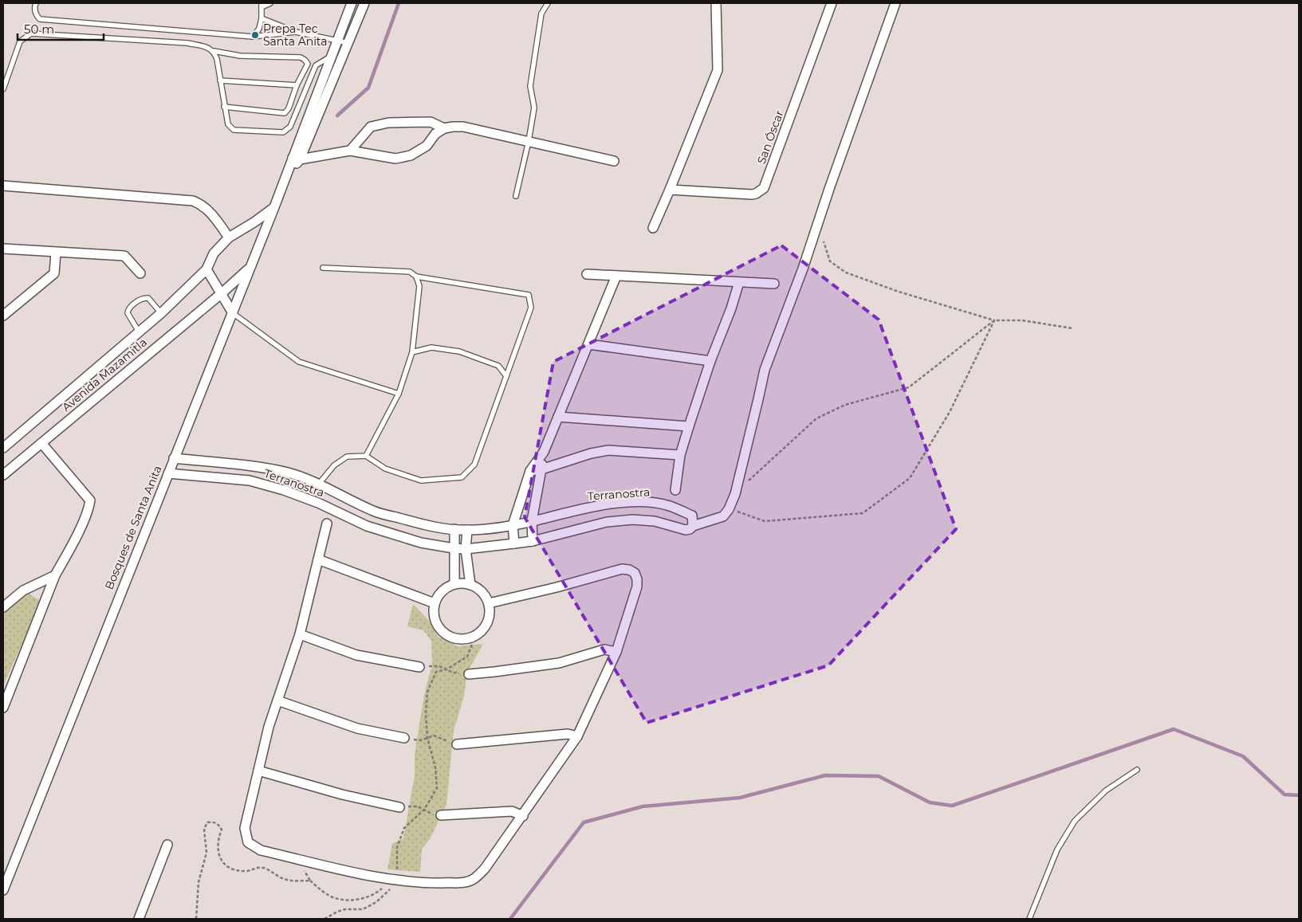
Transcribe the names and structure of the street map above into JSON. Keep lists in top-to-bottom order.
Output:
{
  "streets": {
    "street": [
      "San Óscar",
      "Avenida Mazamitla",
      "Terranostra",
      "Bosques de Santa Anita"
    ]
  },
  "crossings": [
    ["Avenida Mazamitla", "Bosques de Santa Anita"],
    ["Terranostra", "Bosques de Santa Anita"]
  ],
  "places": ["Prepa Tec Santa Anita"],
  "scale_bar": "50 m"
}
